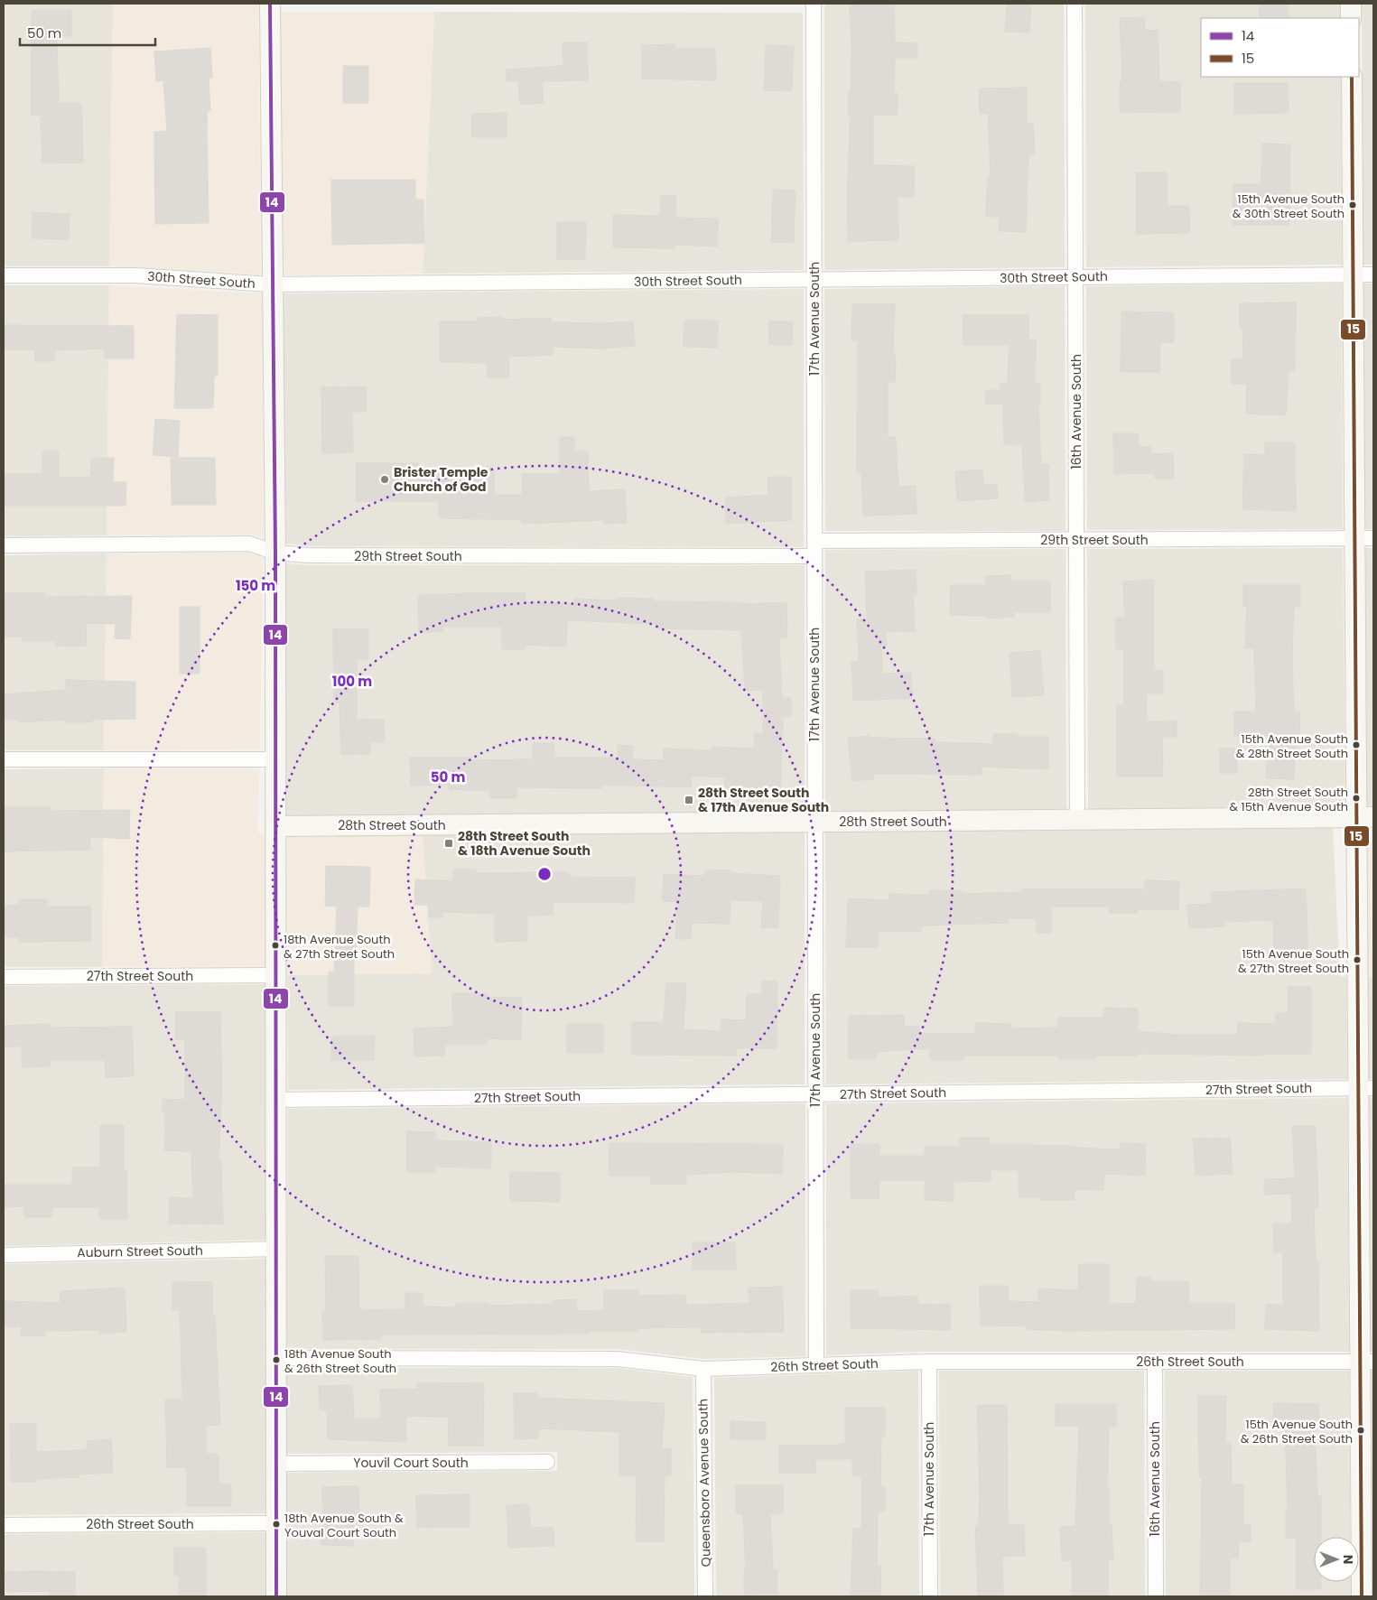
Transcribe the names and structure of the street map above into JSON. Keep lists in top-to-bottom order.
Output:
{
  "streets": {
    "street": [
      "30th Street South",
      "17th Avenue South",
      "16th Avenue South",
      "29th Street South",
      "28th Street South",
      "27th Street South",
      "Auburn Street South",
      "26th Street South",
      "Youvil Court South",
      "Queensboro Avenue South"
    ]
  },
  "crossings": [
    ["30th Street South", "17th Avenue South"],
    ["30th Street South", "16th Avenue South"],
    ["17th Avenue South", "29th Street South"],
    ["17th Avenue South", "28th Street South"],
    ["17th Avenue South", "27th Street South"],
    ["17th Avenue South", "26th Street South"],
    ["16th Avenue South", "29th Street South"],
    ["16th Avenue South", "28th Street South"],
    ["16th Avenue South", "26th Street South"],
    ["26th Street South", "Queensboro Avenue South"]
  ],
  "places": {
    "other": [
      "15th Avenue South & 30th Street South",
      "Brister Temple Church of God",
      "15th Avenue South & 28th Street South",
      "28th Street South & 15th Avenue South",
      "18th Avenue South & 27th Street South",
      "15th Avenue South & 27th Street South",
      "18th Avenue South & 26th Street South",
      "15th Avenue South & 26th Street South",
      "18th Avenue South & Youval Court South"
    ],
    "transit": ["28th Street South & 17th Avenue South", "28th Street South & 18th Avenue South"]
  },
  "lines": ["transit line 14", "transit line 15"],
  "legend": ["14", "15"],
  "scale_bar": "50 m",
  "north": "right",
  "rings": ["150 m", "100 m", "50 m"]
}
